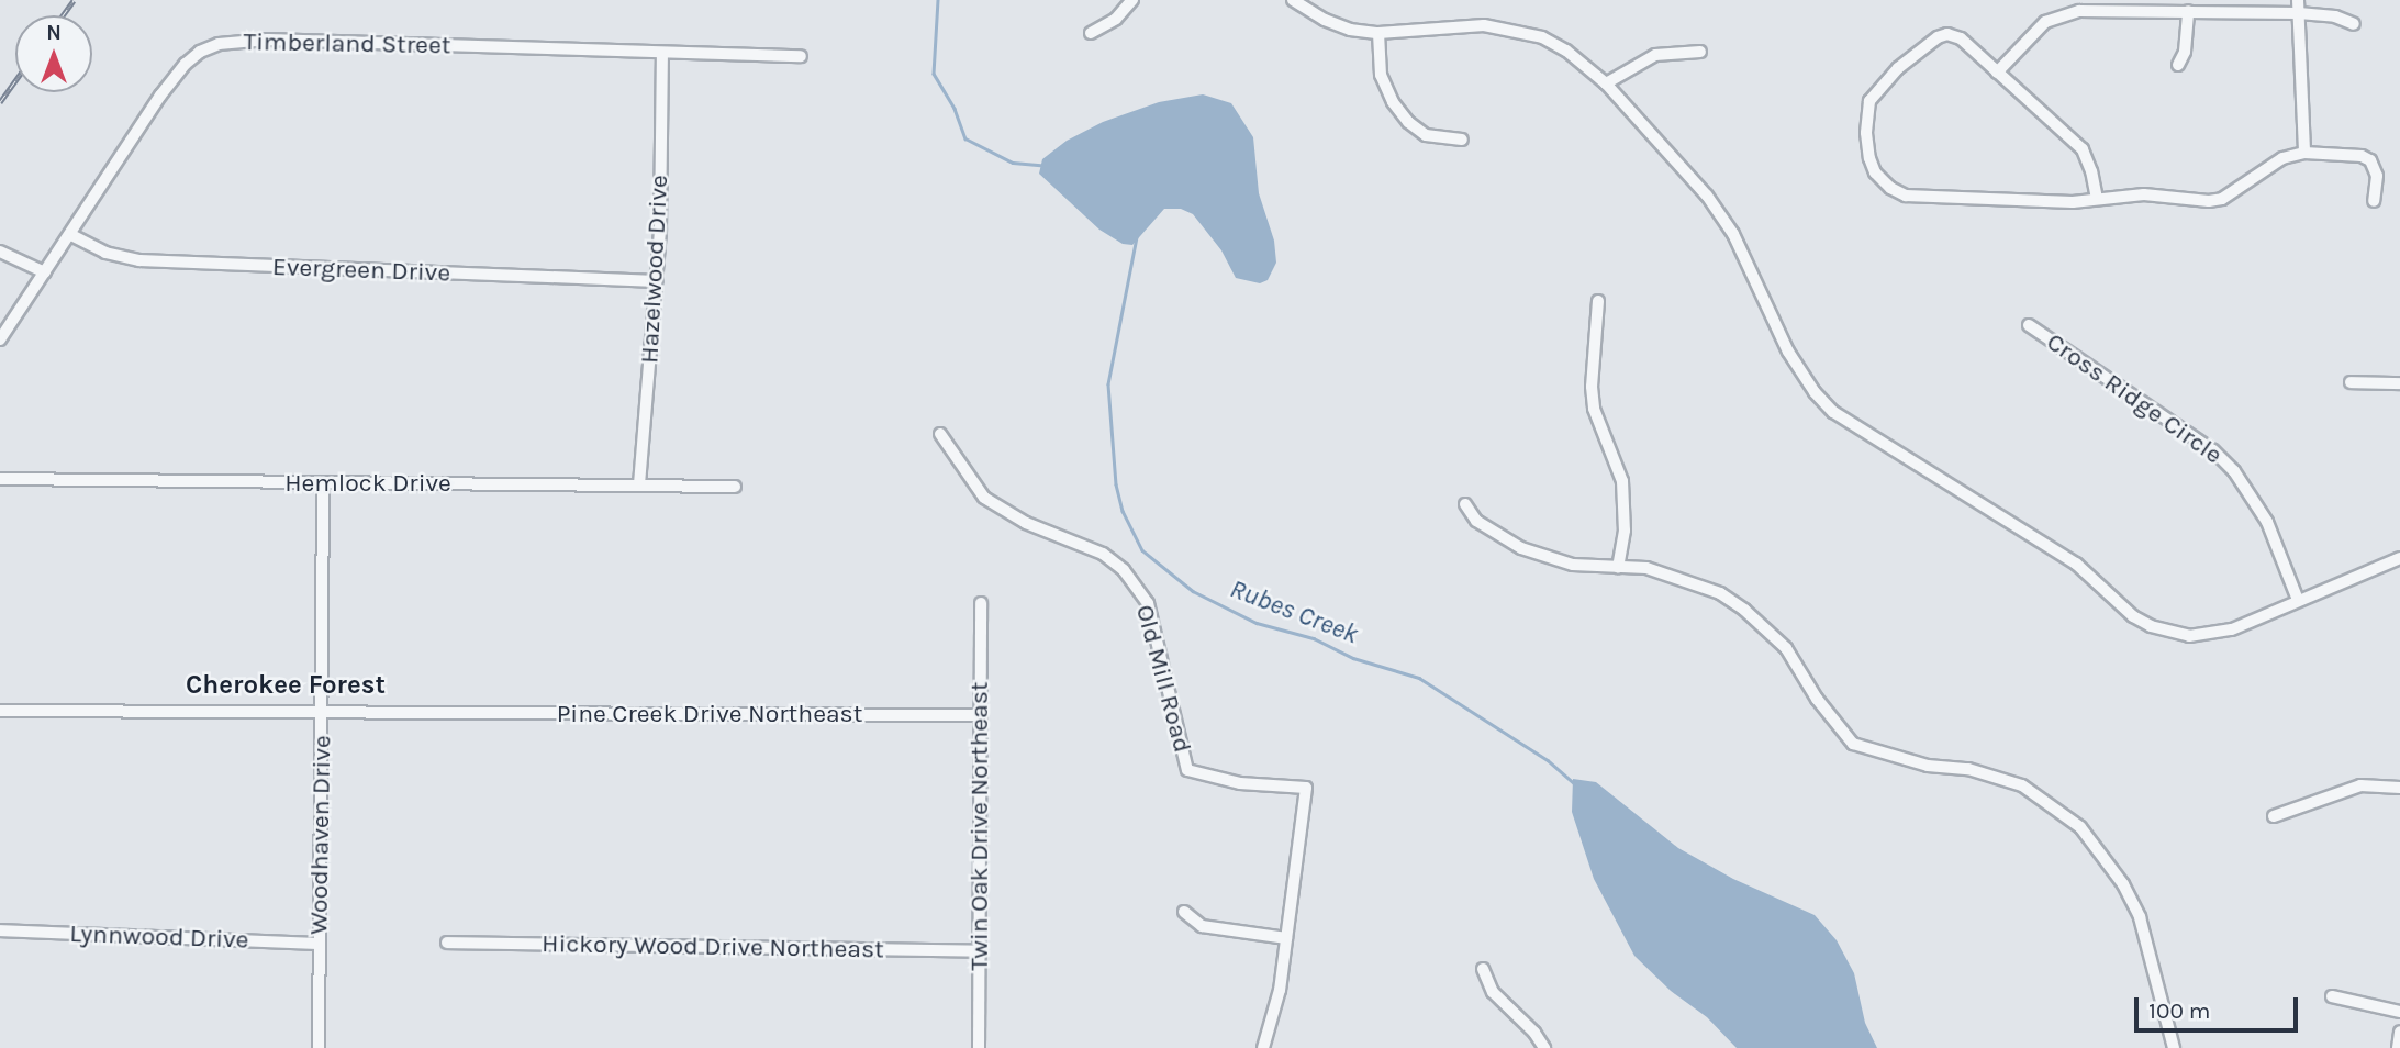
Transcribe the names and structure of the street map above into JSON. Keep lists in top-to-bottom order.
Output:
{
  "streets": {
    "street": [
      "Timberland Street",
      "Hazelwood Drive",
      "Evergreen Drive",
      "Cross Ridge Circle",
      "Hemlock Drive",
      "Old Mill Road",
      "Pine Creek Drive Northeast",
      "Twin Oak Drive Northeast",
      "Woodhaven Drive",
      "Lynnwood Drive",
      "Hickory Wood Drive Northeast"
    ]
  },
  "crossings": [
    ["Timberland Street", "Hazelwood Drive"],
    ["Timberland Street", "Evergreen Drive"],
    ["Hazelwood Drive", "Evergreen Drive"],
    ["Hazelwood Drive", "Hemlock Drive"],
    ["Hemlock Drive", "Woodhaven Drive"],
    ["Pine Creek Drive Northeast", "Twin Oak Drive Northeast"],
    ["Pine Creek Drive Northeast", "Woodhaven Drive"],
    ["Twin Oak Drive Northeast", "Hickory Wood Drive Northeast"],
    ["Woodhaven Drive", "Lynnwood Drive"]
  ],
  "districts": ["Cherokee Forest"],
  "water": ["Rubes Creek"],
  "scale_bar": "100 m",
  "north": "top"
}
